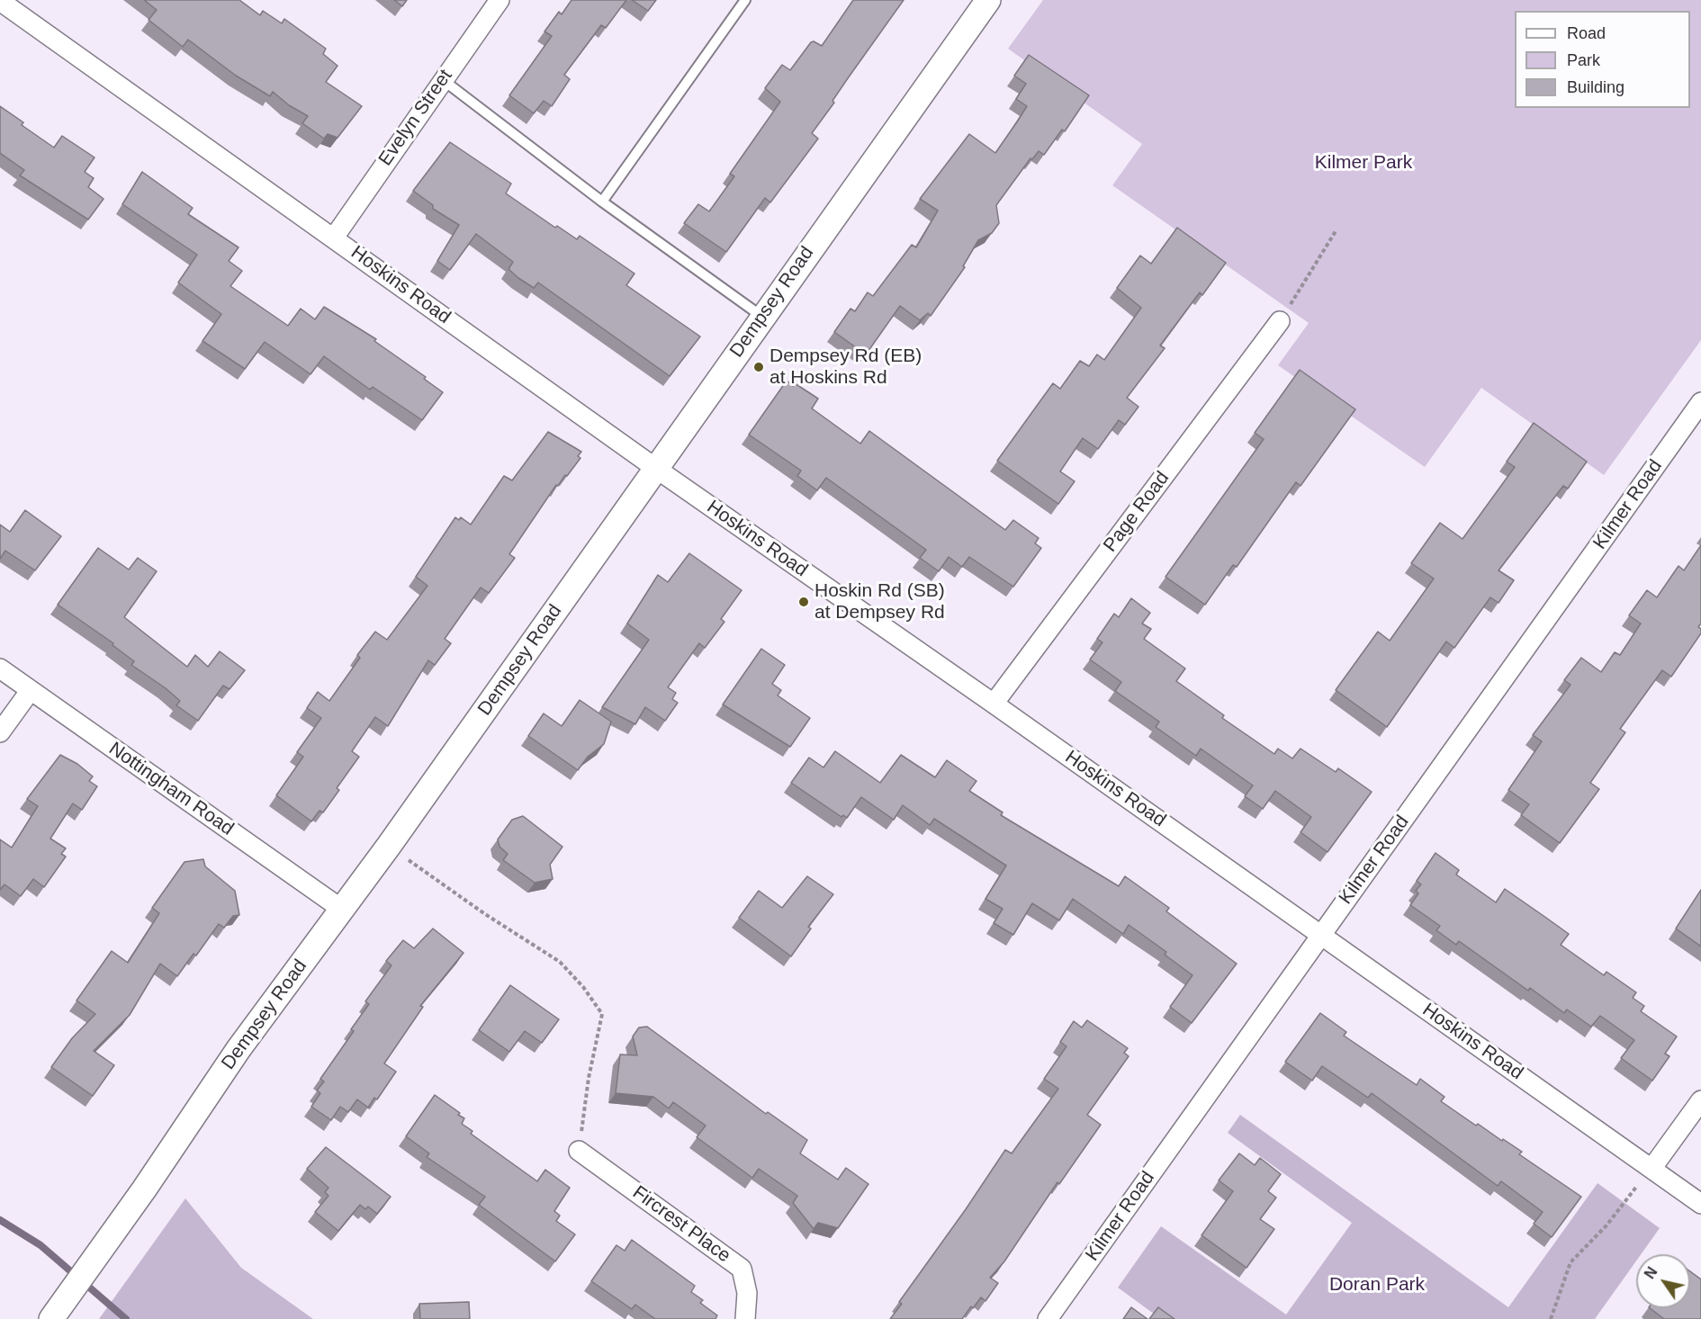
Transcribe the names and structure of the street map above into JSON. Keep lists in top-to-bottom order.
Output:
{
  "streets": {
    "street": [
      "Evelyn Street",
      "Hoskins Road",
      "Dempsey Road",
      "Kilmer Road",
      "Page Road",
      "Nottingham Road",
      "Fircrest Place"
    ]
  },
  "crossings": [
    ["Evelyn Street", "Hoskins Road"],
    ["Hoskins Road", "Dempsey Road"],
    ["Hoskins Road", "Kilmer Road"],
    ["Hoskins Road", "Page Road"],
    ["Dempsey Road", "Nottingham Road"]
  ],
  "parks": ["Kilmer Park", "Doran Park"],
  "places": ["Dempsey Rd (EB) at Hoskins Rd", "Hoskin Rd (SB) at Dempsey Rd"],
  "legend": ["Road", "Park", "Building"],
  "north": "top left"
}
